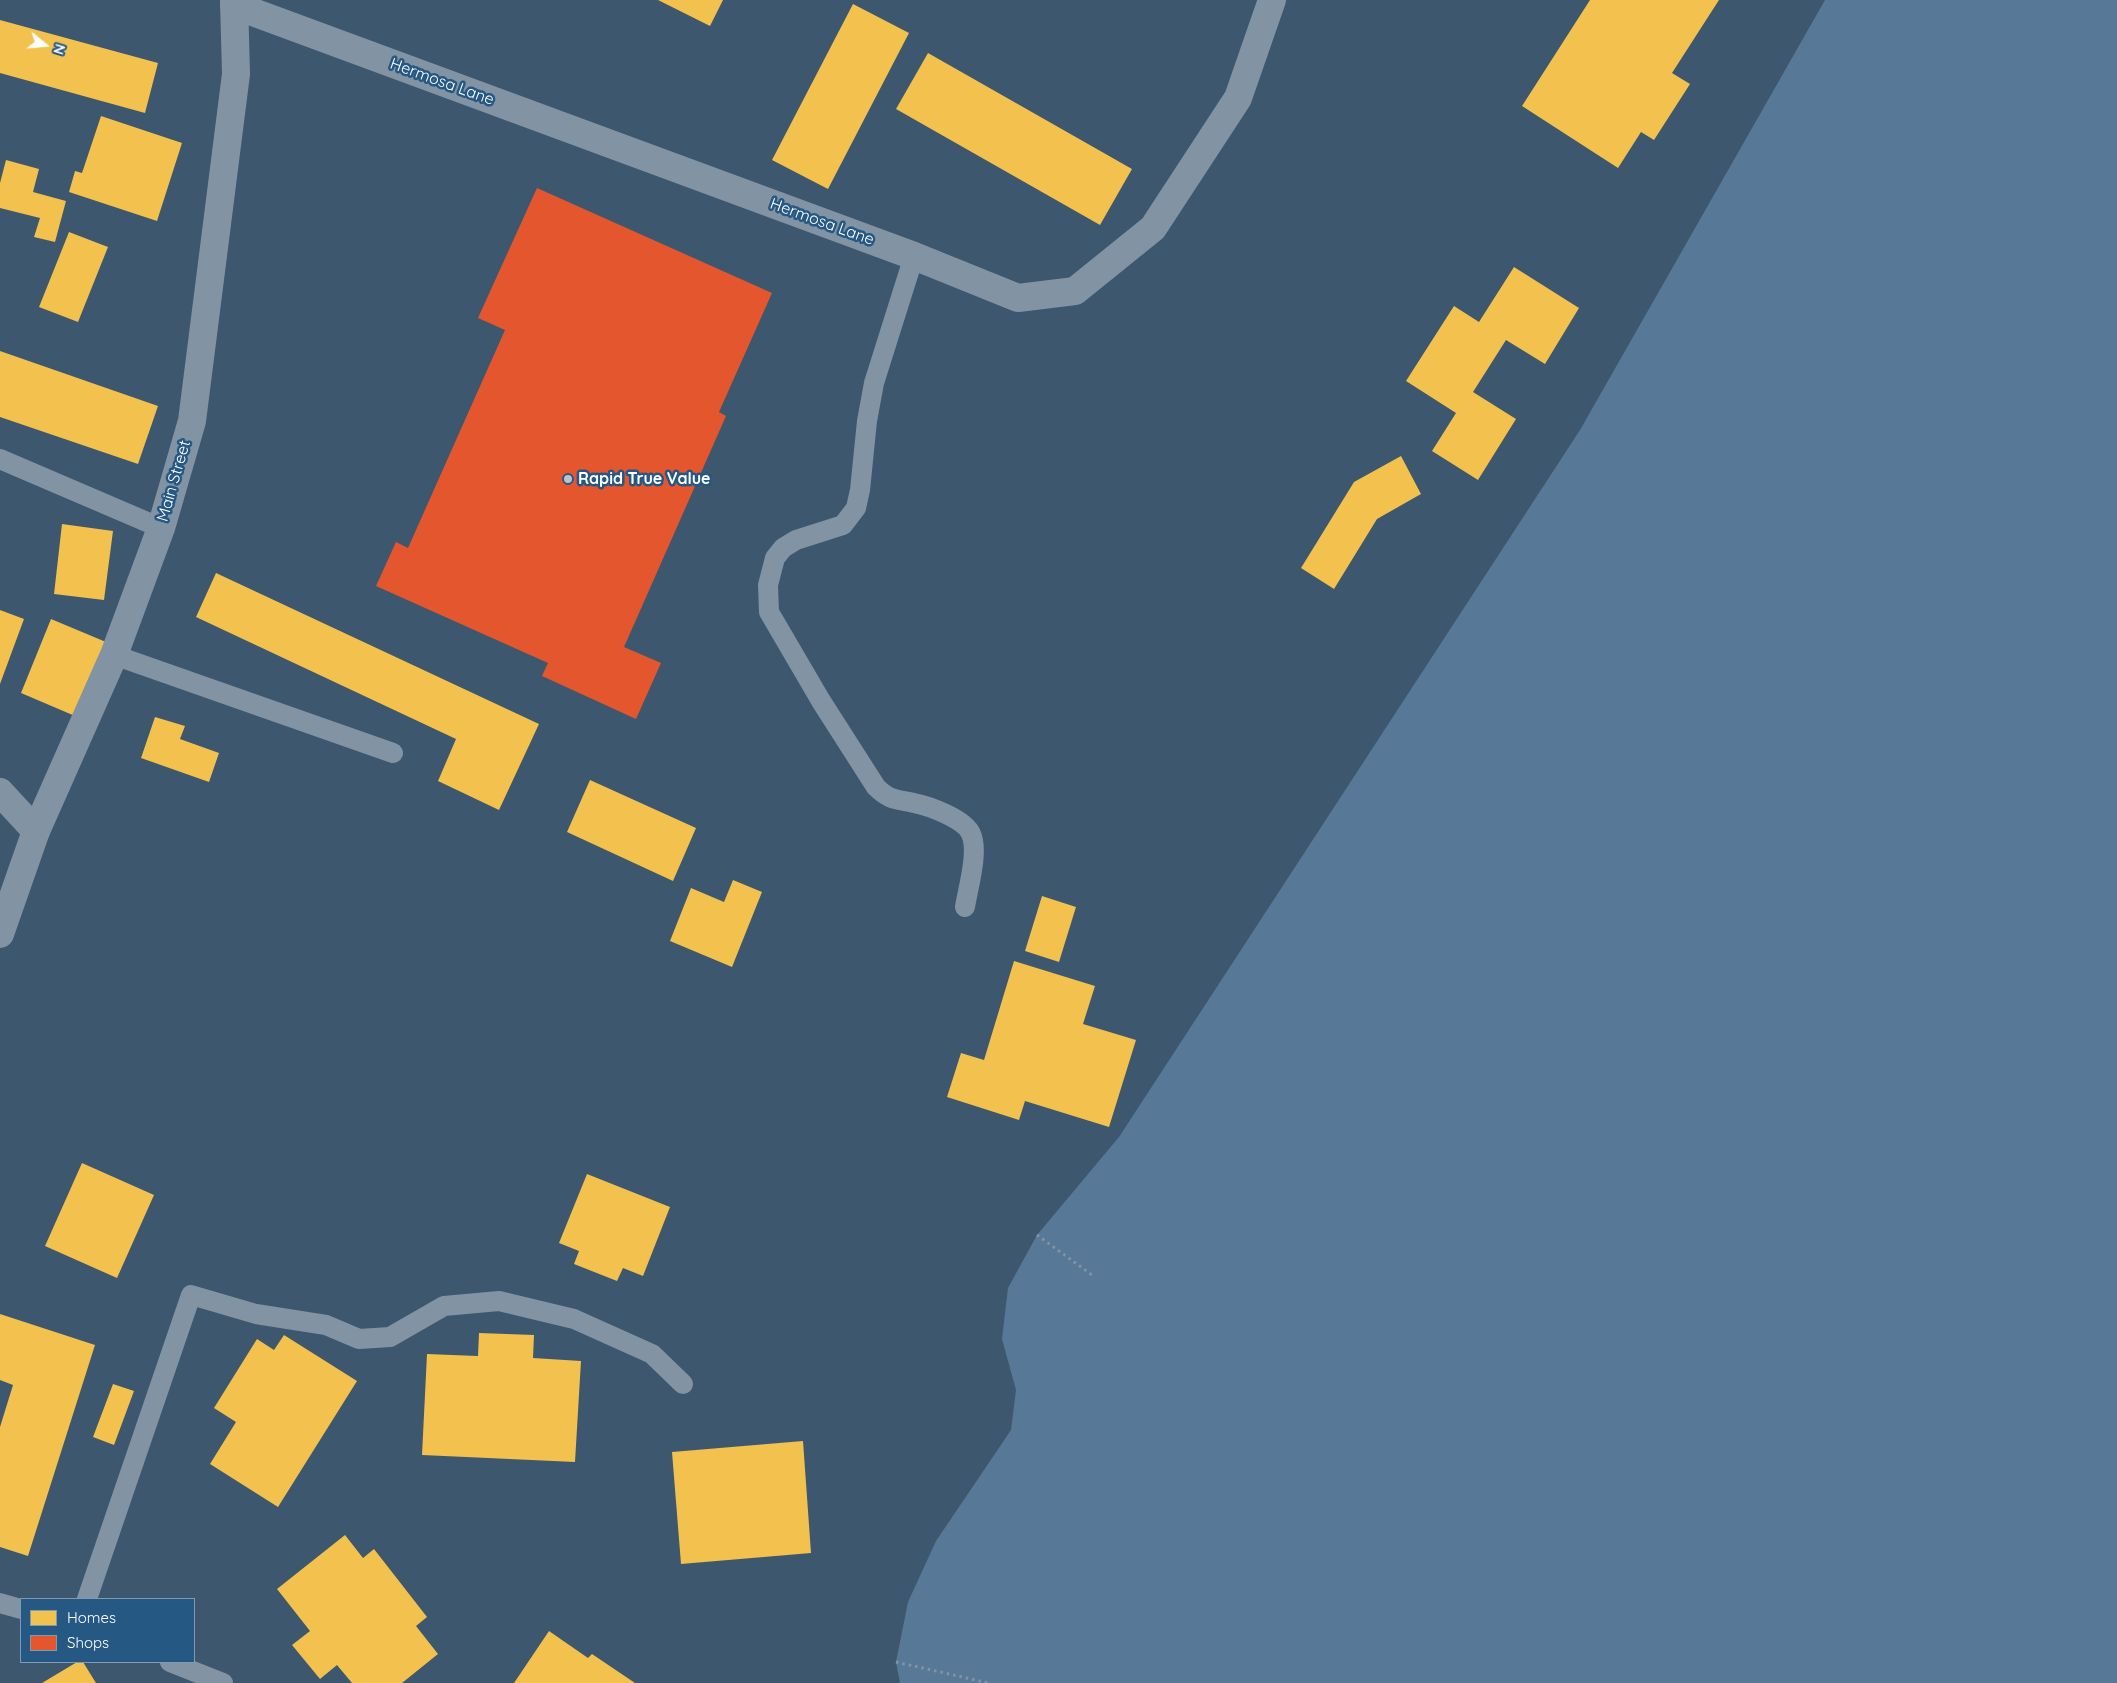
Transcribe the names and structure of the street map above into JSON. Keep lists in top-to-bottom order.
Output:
{
  "streets": {
    "street": ["Hermosa Lane", "Main Street"]
  },
  "crossings": [
    ["Hermosa Lane", "Main Street"]
  ],
  "places": ["Rapid True Value"],
  "legend": ["Homes", "Shops"],
  "north": "right"
}
